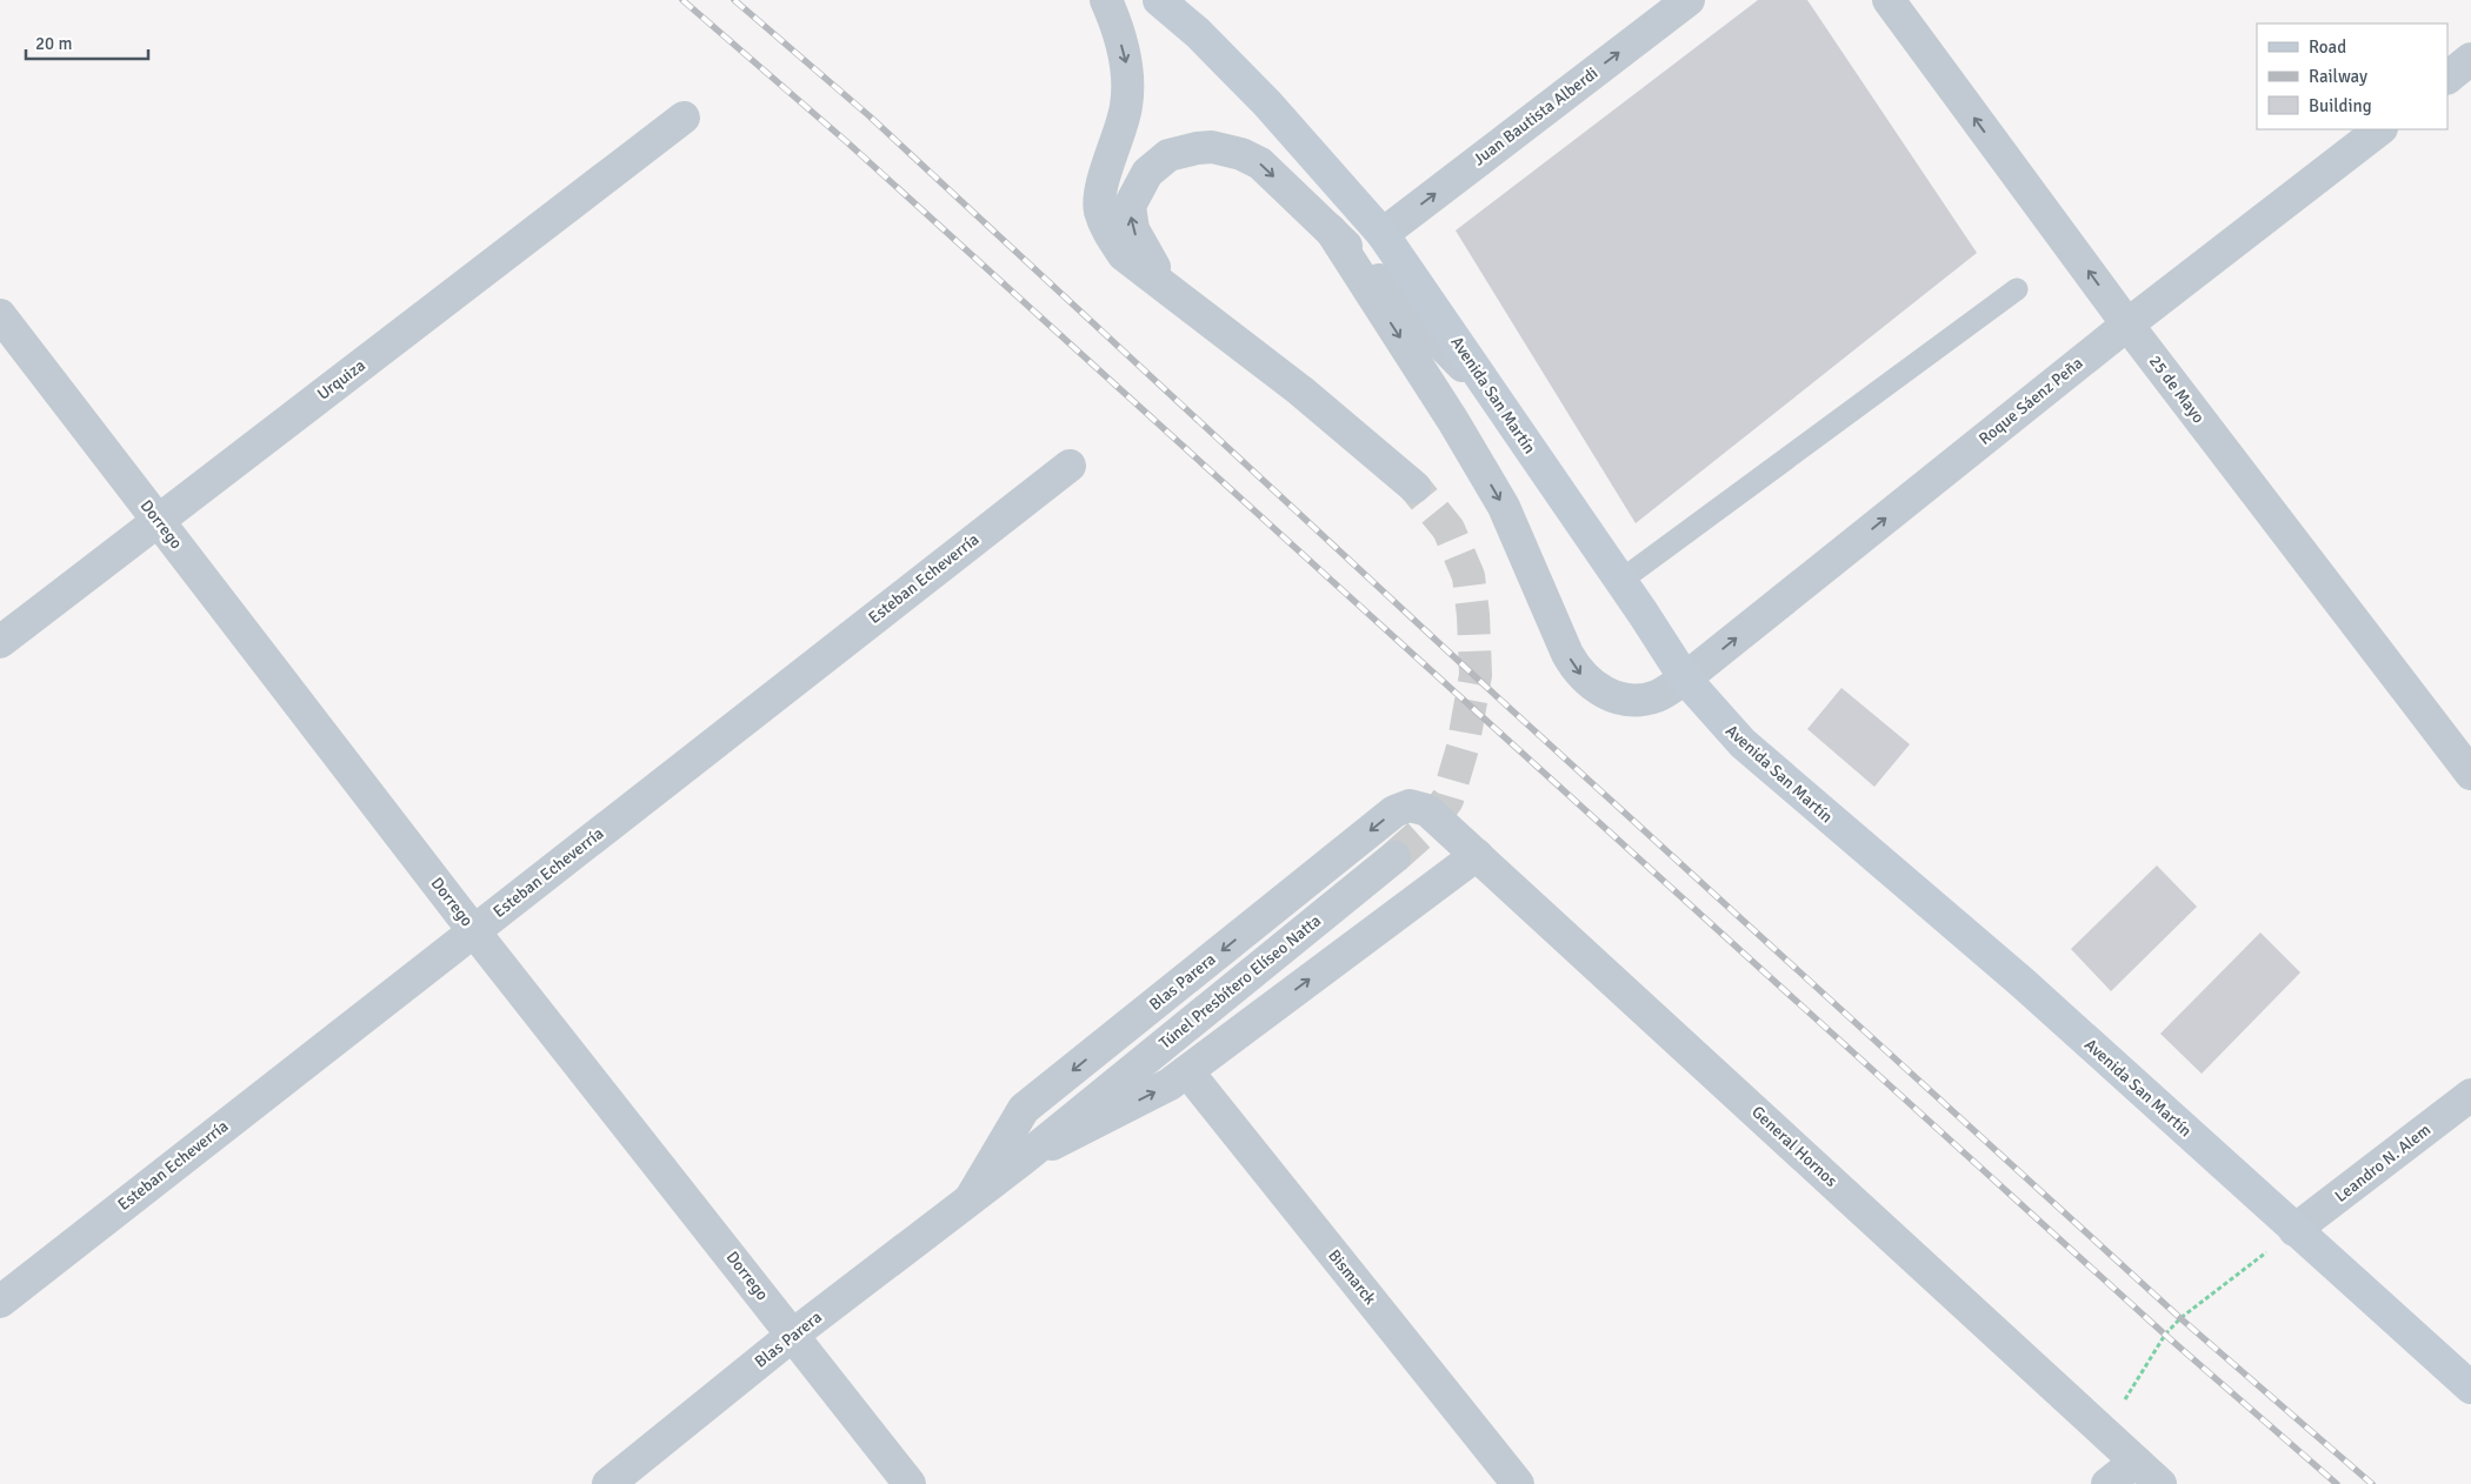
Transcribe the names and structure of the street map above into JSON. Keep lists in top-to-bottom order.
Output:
{
  "streets": {
    "main road": ["Avenida San Martín"],
    "street": [
      "Juan Bautista Alberdi",
      "Urquiza",
      "25 de Mayo",
      "Roque Sáenz Peña",
      "Dorrego",
      "Esteban Echeverría",
      "Blas Parera",
      "Túnel Presbítero Elíseo Natta",
      "General Hornos",
      "Leandro N. Alem",
      "Bismarck"
    ]
  },
  "crossings": [
    ["Juan Bautista Alberdi", "Avenida San Martín"],
    ["Urquiza", "Dorrego"],
    ["25 de Mayo", "Roque Sáenz Peña"],
    ["Avenida San Martín", "Roque Sáenz Peña"],
    ["Avenida San Martín", "Leandro N. Alem"],
    ["Dorrego", "Esteban Echeverría"],
    ["Dorrego", "Blas Parera"],
    ["Blas Parera", "Túnel Presbítero Elíseo Natta"],
    ["Blas Parera", "General Hornos"],
    ["Blas Parera", "Bismarck"]
  ],
  "one_way": ["Juan Bautista Alberdi", "25 de Mayo"],
  "legend": ["Road", "Railway", "Building"],
  "scale_bar": "20 m"
}
